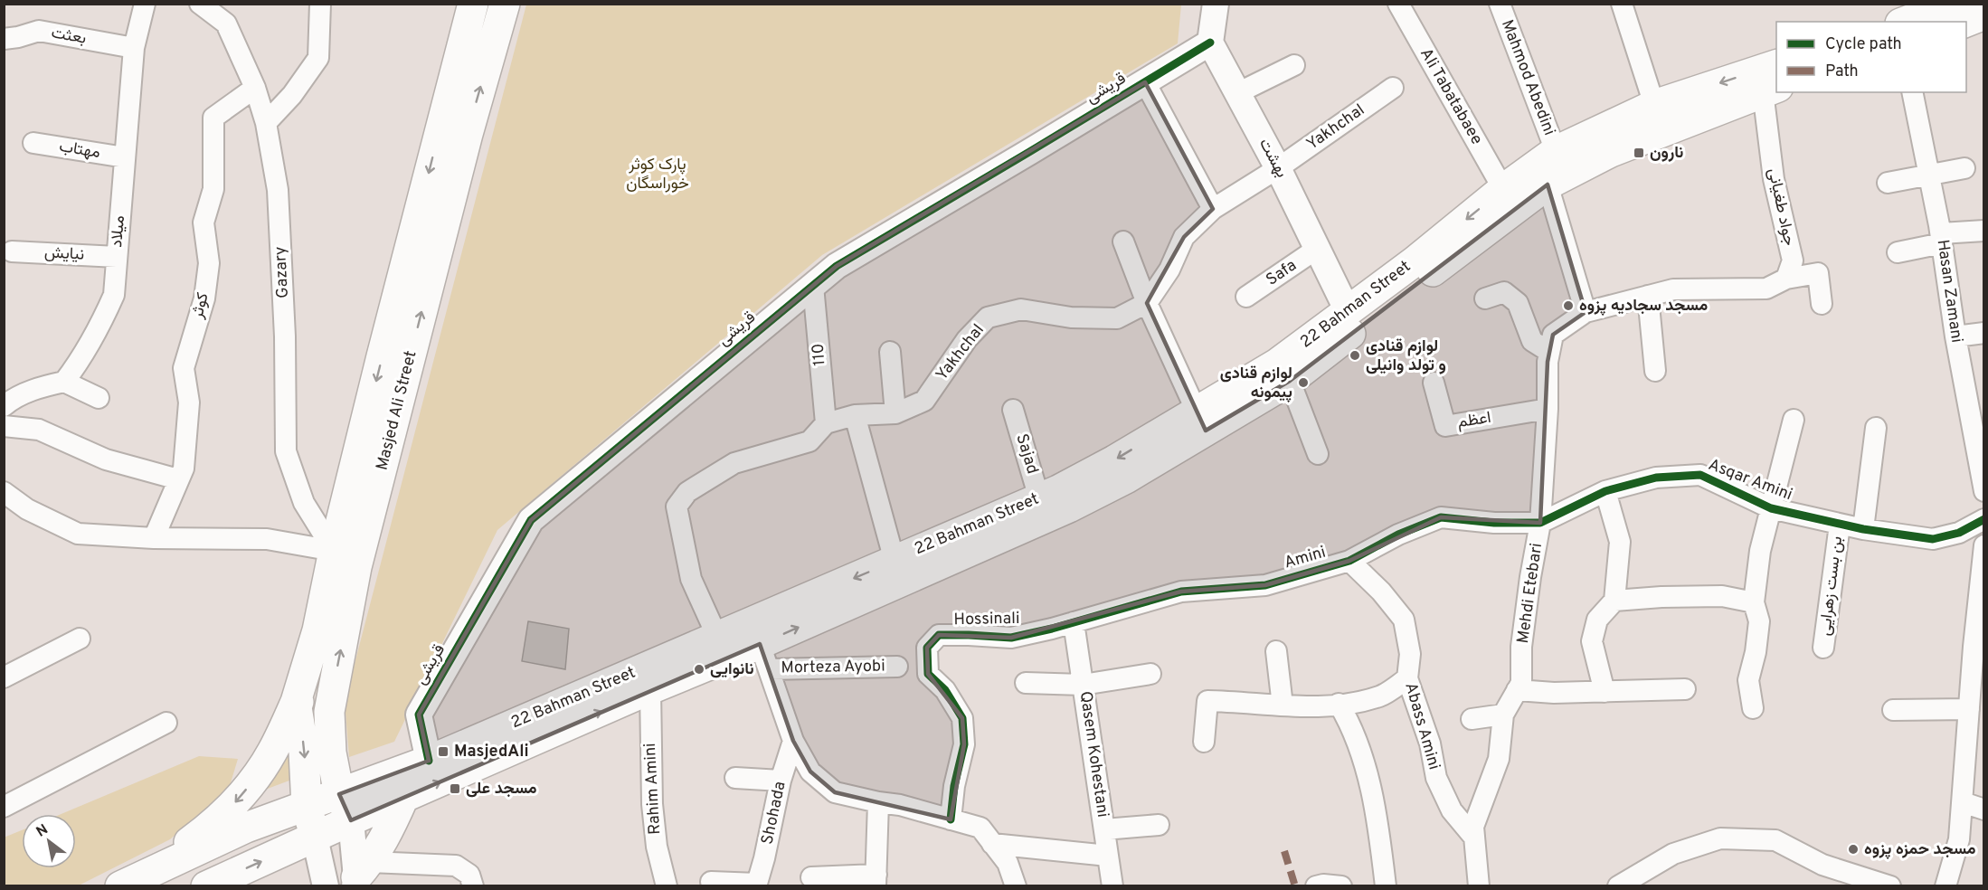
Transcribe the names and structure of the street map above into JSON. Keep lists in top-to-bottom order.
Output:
{
  "streets": {
    "main road": ["22 Bahman Street", "Masjed Ali Street"],
    "street": [
      "بعثت",
      "Mahmod Abedini",
      "قریشی",
      "Ali Tabatabaee",
      "Yakhchal",
      "مهتاب",
      "بهشت",
      "جواد طغیانی",
      "میلاد",
      "نیایش",
      "Gazary",
      "Safa",
      "Hasan Zamani",
      "کوثر",
      "110",
      "اعظم",
      "Sajad",
      "Asqar Amini",
      "Amini",
      "بن بست زهرایی",
      "Mehdi Etebari",
      "Hossinali",
      "Morteza Ayobi",
      "Abass Amini",
      "Qasem Kohestani",
      "Rahim Amini",
      "Shohada"
    ]
  },
  "crossings": [
    ["بعثت", "میلاد"],
    ["Mahmod Abedini", "22 Bahman Street"],
    ["قریشی", "بهشت"],
    ["قریشی", "22 Bahman Street"],
    ["قریشی", "110"],
    ["Ali Tabatabaee", "22 Bahman Street"],
    ["Yakhchal", "بهشت"],
    ["Yakhchal", "22 Bahman Street"],
    ["Yakhchal", "110"],
    ["مهتاب", "میلاد"],
    ["بهشت", "Safa"],
    ["بهشت", "22 Bahman Street"],
    ["جواد طغیانی", "22 Bahman Street"],
    ["میلاد", "نیایش"],
    ["Gazary", "کوثر"],
    ["Gazary", "Masjed Ali Street"],
    ["22 Bahman Street", "Masjed Ali Street"],
    ["22 Bahman Street", "Sajad"],
    ["22 Bahman Street", "Morteza Ayobi"],
    ["22 Bahman Street", "Rahim Amini"],
    ["اعظم", "Mehdi Etebari"],
    ["Asqar Amini", "Amini"],
    ["Asqar Amini", "بن بست زهرایی"],
    ["Asqar Amini", "Mehdi Etebari"],
    ["Amini", "Mehdi Etebari"],
    ["Amini", "Hossinali"],
    ["Amini", "Abass Amini"],
    ["Amini", "Qasem Kohestani"],
    ["Mehdi Etebari", "Abass Amini"],
    ["Hossinali", "Qasem Kohestani"]
  ],
  "parks": ["پارک کوثر خوراسگان"],
  "places": {
    "transit": ["نارون", "MasjedAli", "مسجد علی"],
    "other": [
      "مسجد سجادیه پزوه",
      "لوازم قنادی و تولد وانیلی",
      "لوازم قنادی پیمونه",
      "نانوایی",
      "مسجد حمزه پزوه"
    ]
  },
  "legend": ["Cycle path", "Path"],
  "north": "top left"
}
